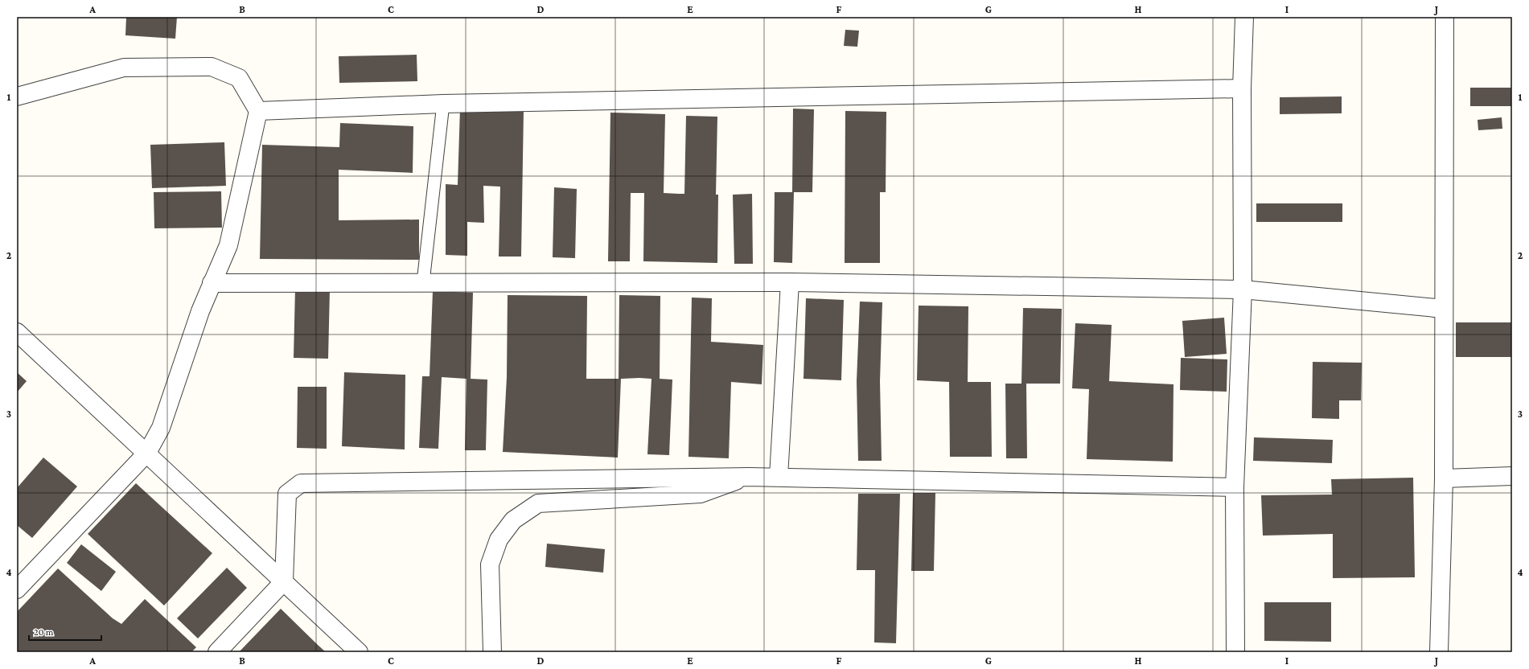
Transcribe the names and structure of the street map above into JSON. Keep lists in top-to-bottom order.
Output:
{
  "scale_bar": "20 m",
  "grid": {
    "columns": [
      "A",
      "B",
      "C",
      "D",
      "E",
      "F",
      "G",
      "H",
      "I",
      "J"
    ],
    "rows": [
      "1",
      "2",
      "3",
      "4"
    ]
  }
}
